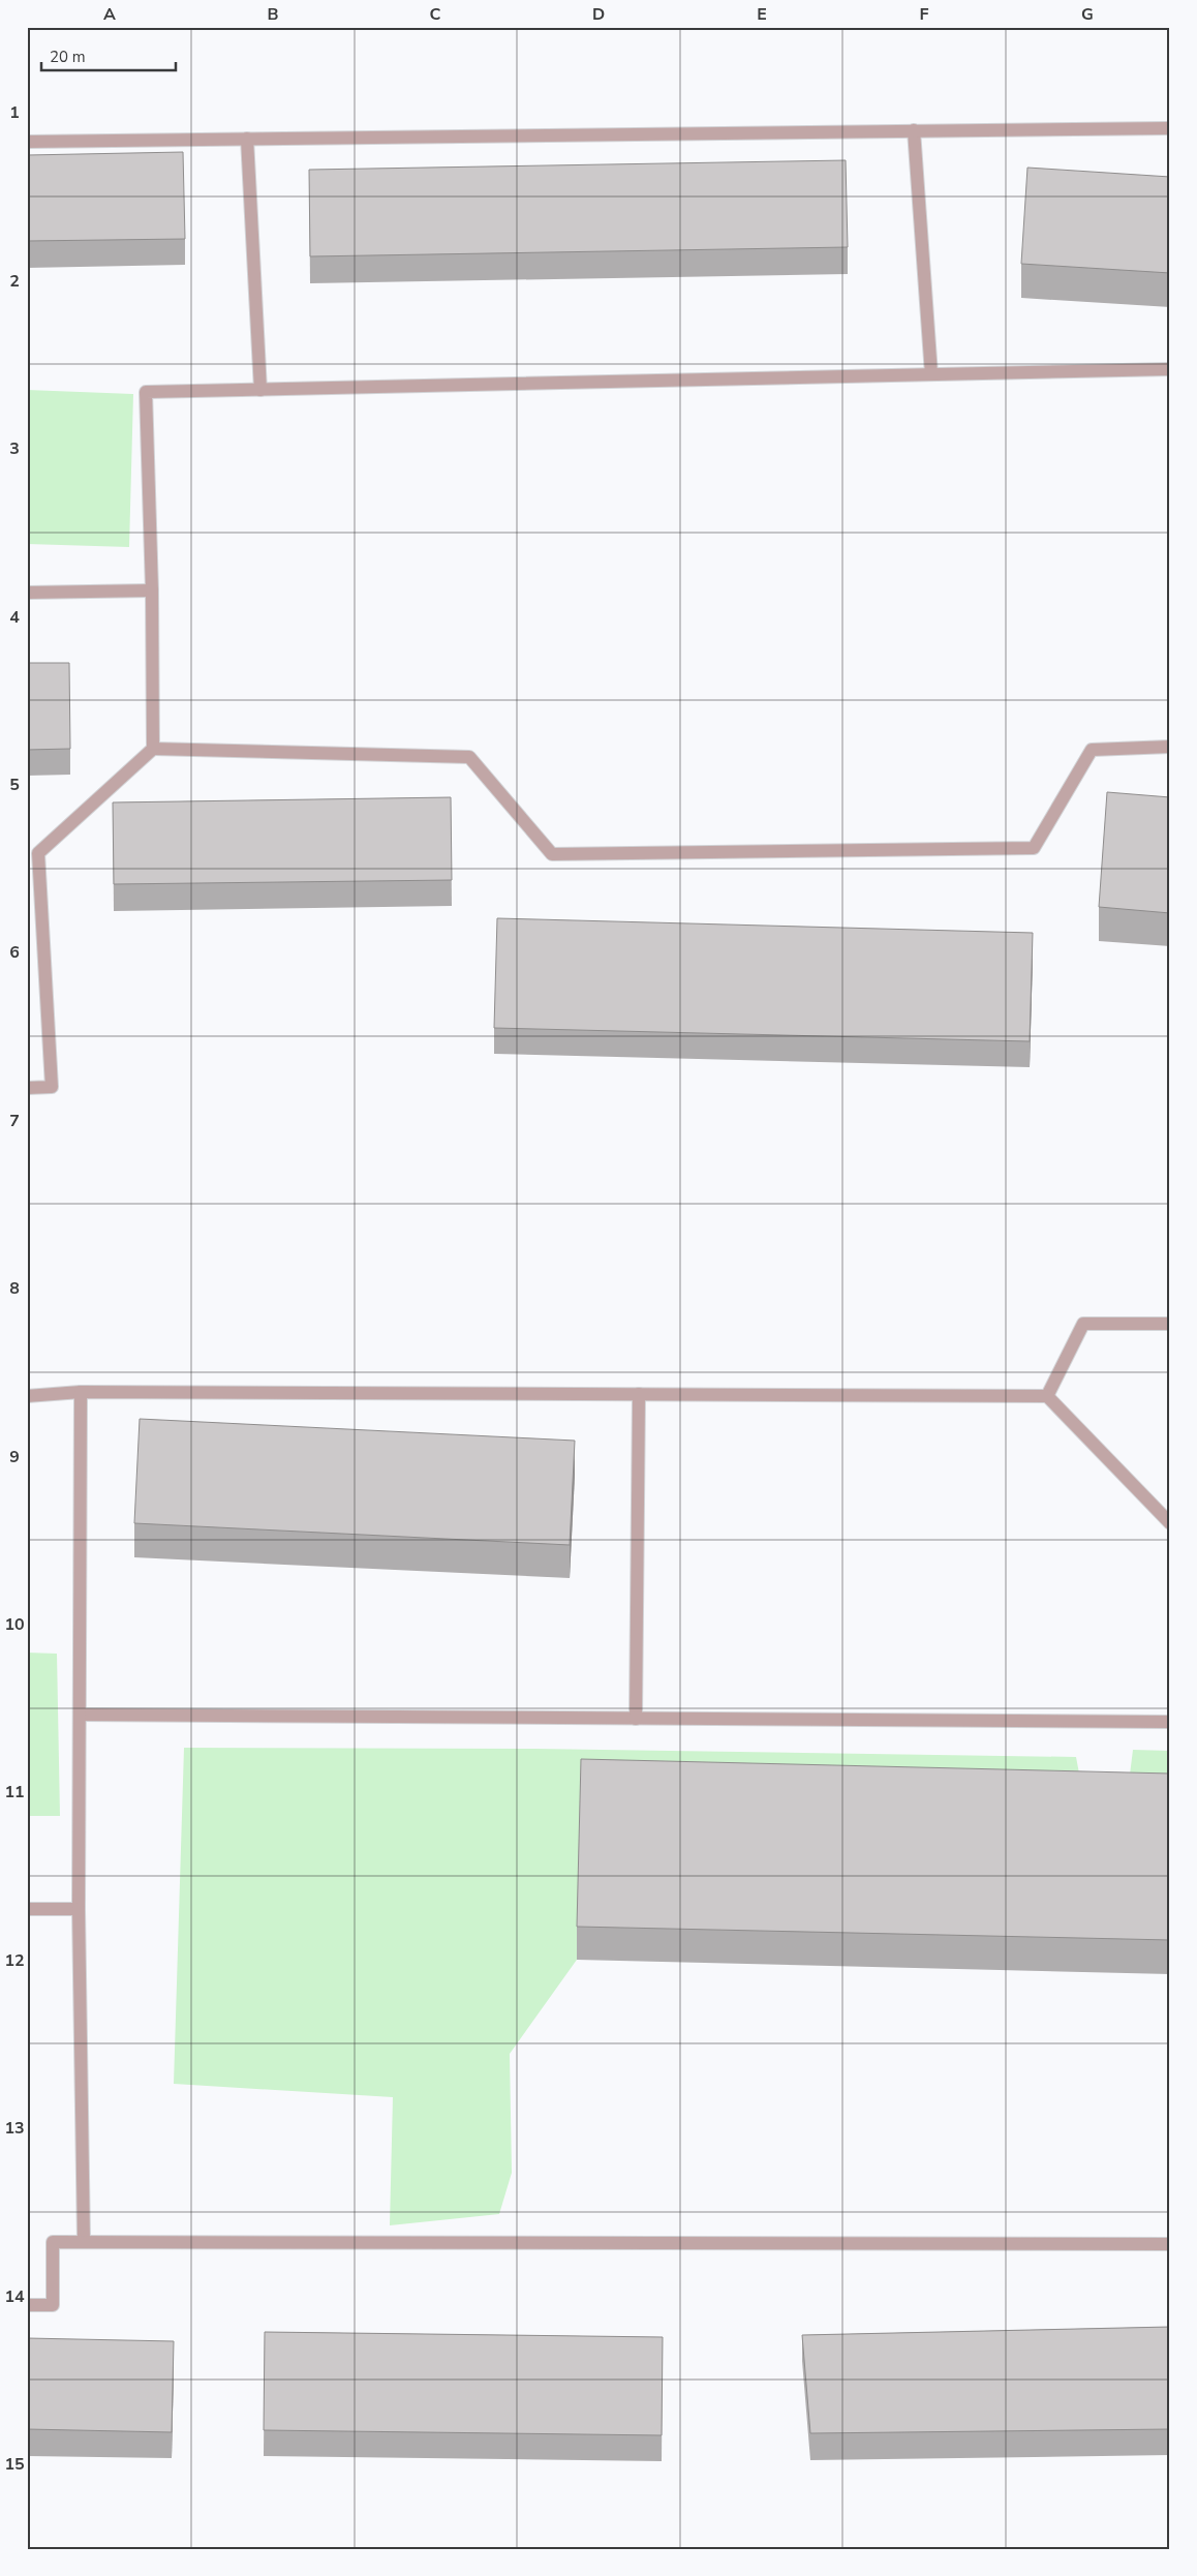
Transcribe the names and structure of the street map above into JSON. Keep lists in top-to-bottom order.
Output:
{
  "scale_bar": "20 m",
  "grid": {
    "columns": [
      "A",
      "B",
      "C",
      "D",
      "E",
      "F",
      "G"
    ],
    "rows": [
      "1",
      "2",
      "3",
      "4",
      "5",
      "6",
      "7",
      "8",
      "9",
      "10",
      "11",
      "12",
      "13",
      "14",
      "15"
    ]
  }
}
